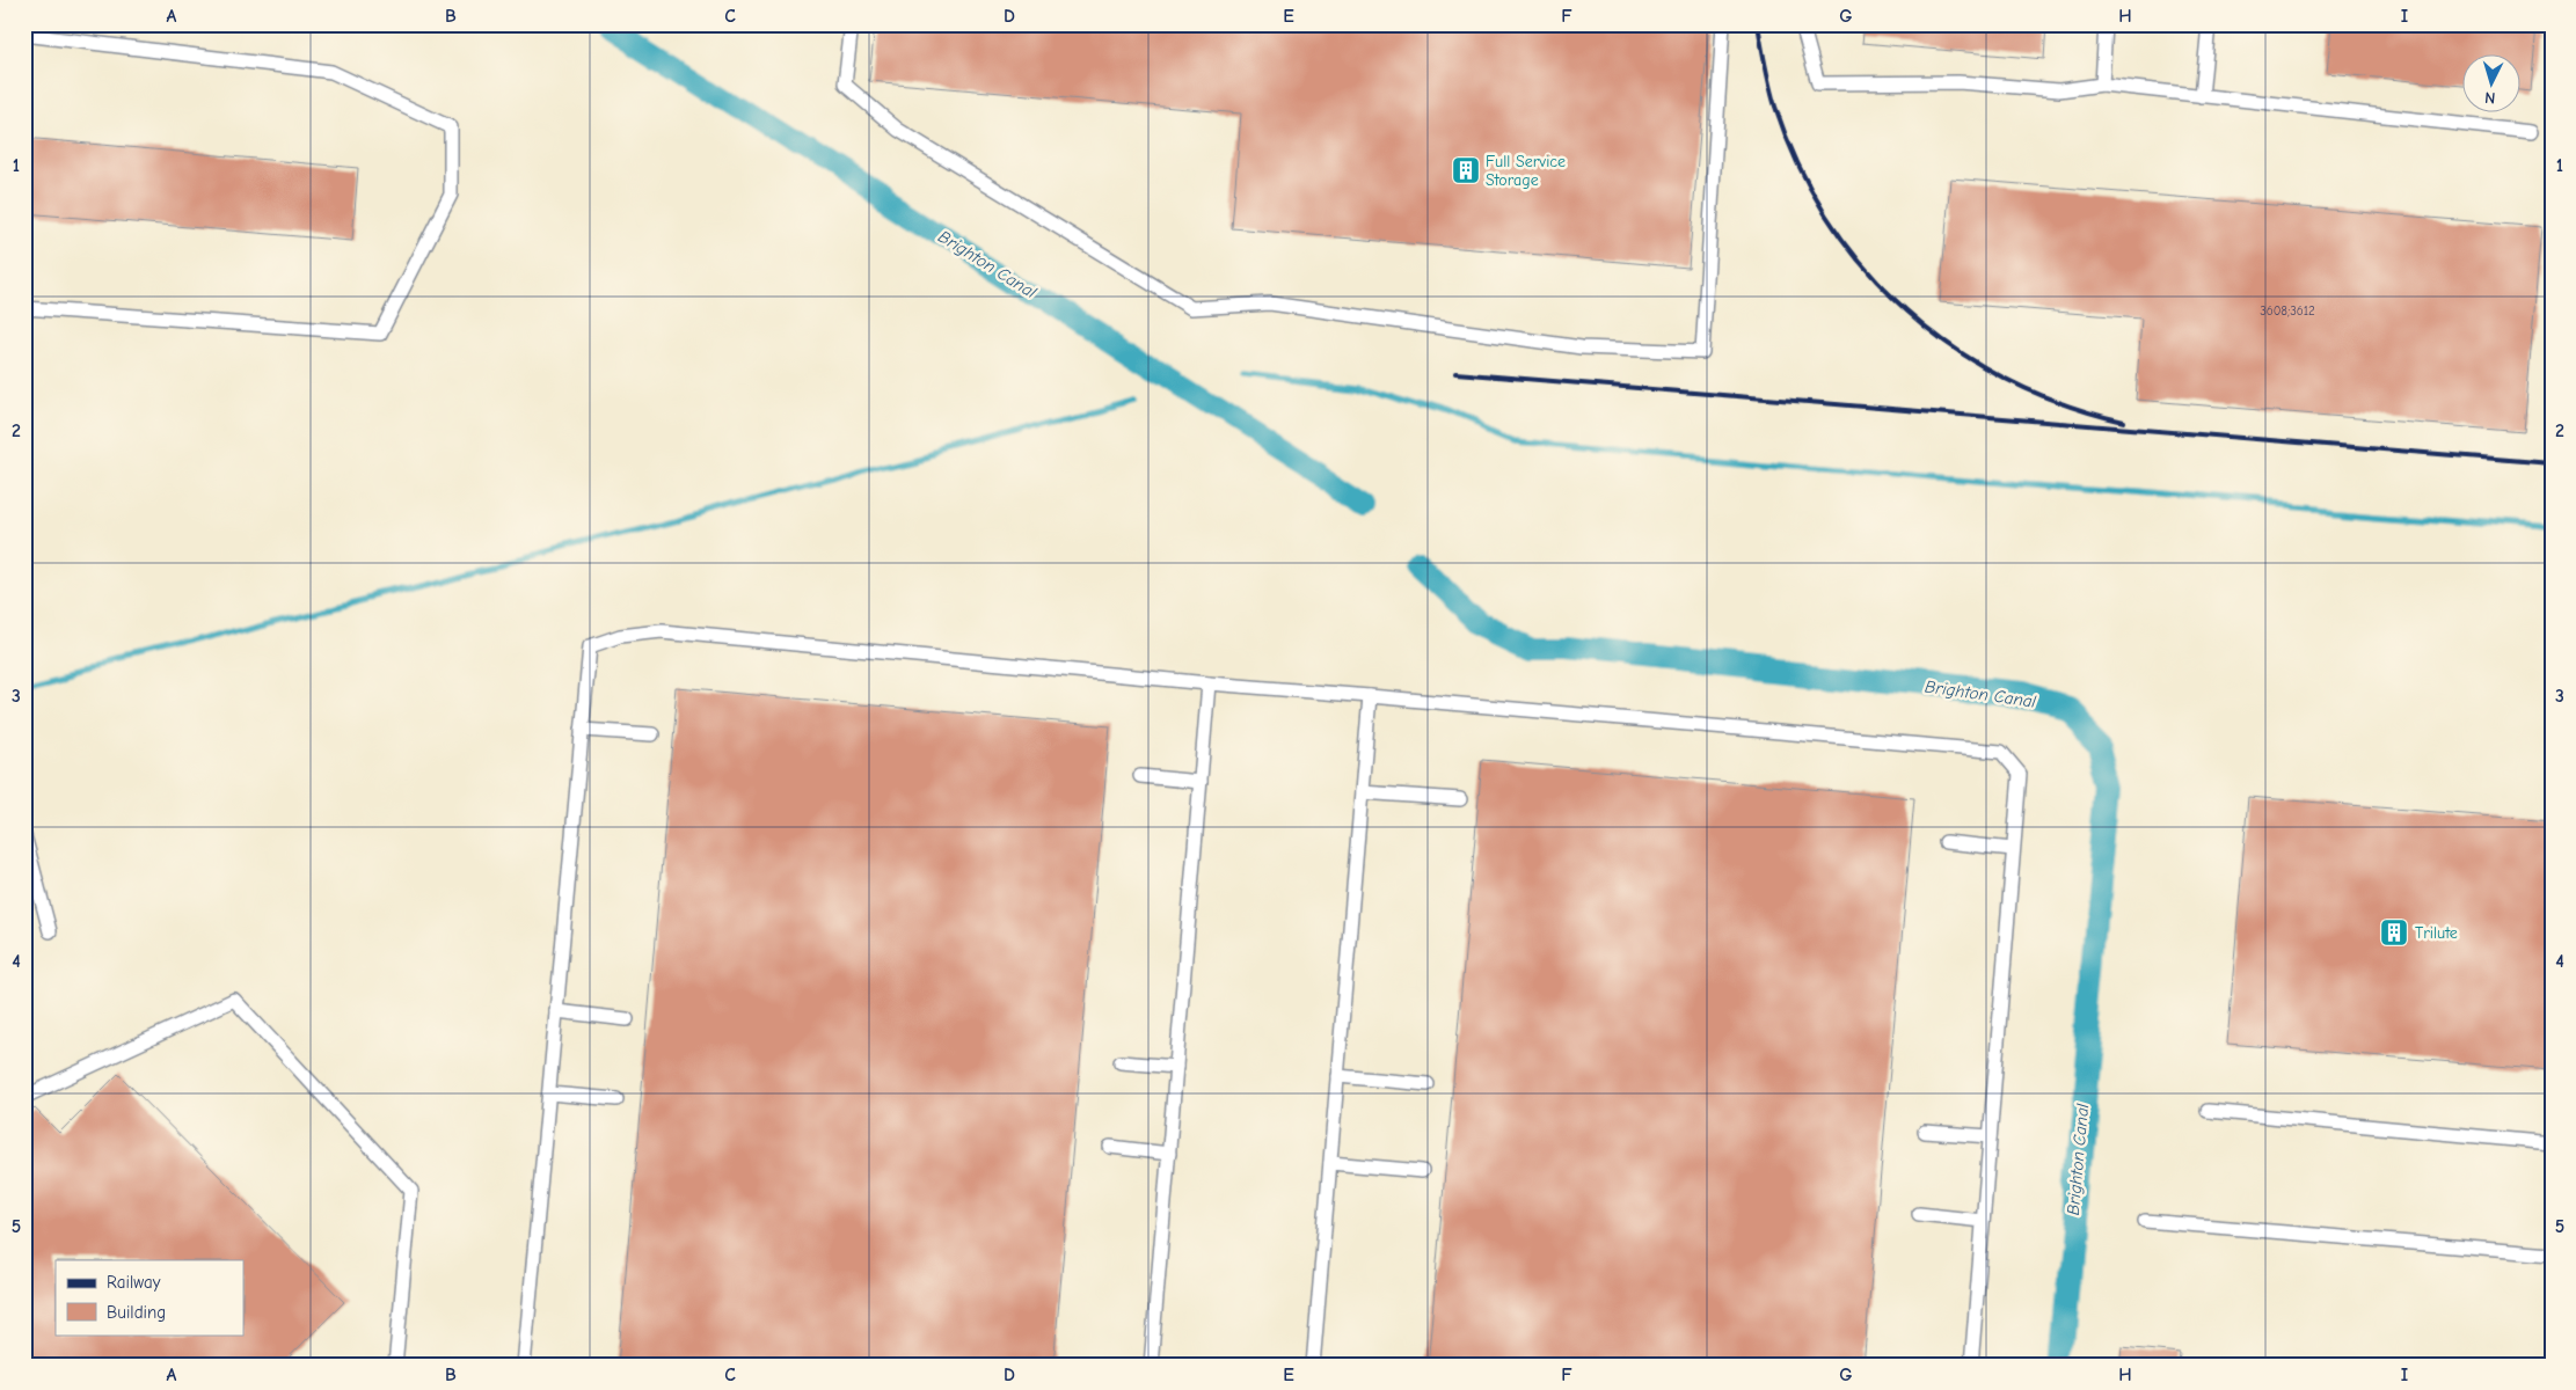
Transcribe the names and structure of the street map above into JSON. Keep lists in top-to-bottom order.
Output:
{
  "water": ["Brighton Canal"],
  "places": {
    "building": ["Full Service Storage", "Trilute"]
  },
  "house_numbers": ["3608;3612"],
  "legend": ["Railway", "Building"],
  "north": "bottom",
  "grid": {
    "columns": [
      "A",
      "B",
      "C",
      "D",
      "E",
      "F",
      "G",
      "H",
      "I"
    ],
    "rows": [
      "1",
      "2",
      "3",
      "4",
      "5"
    ]
  }
}
